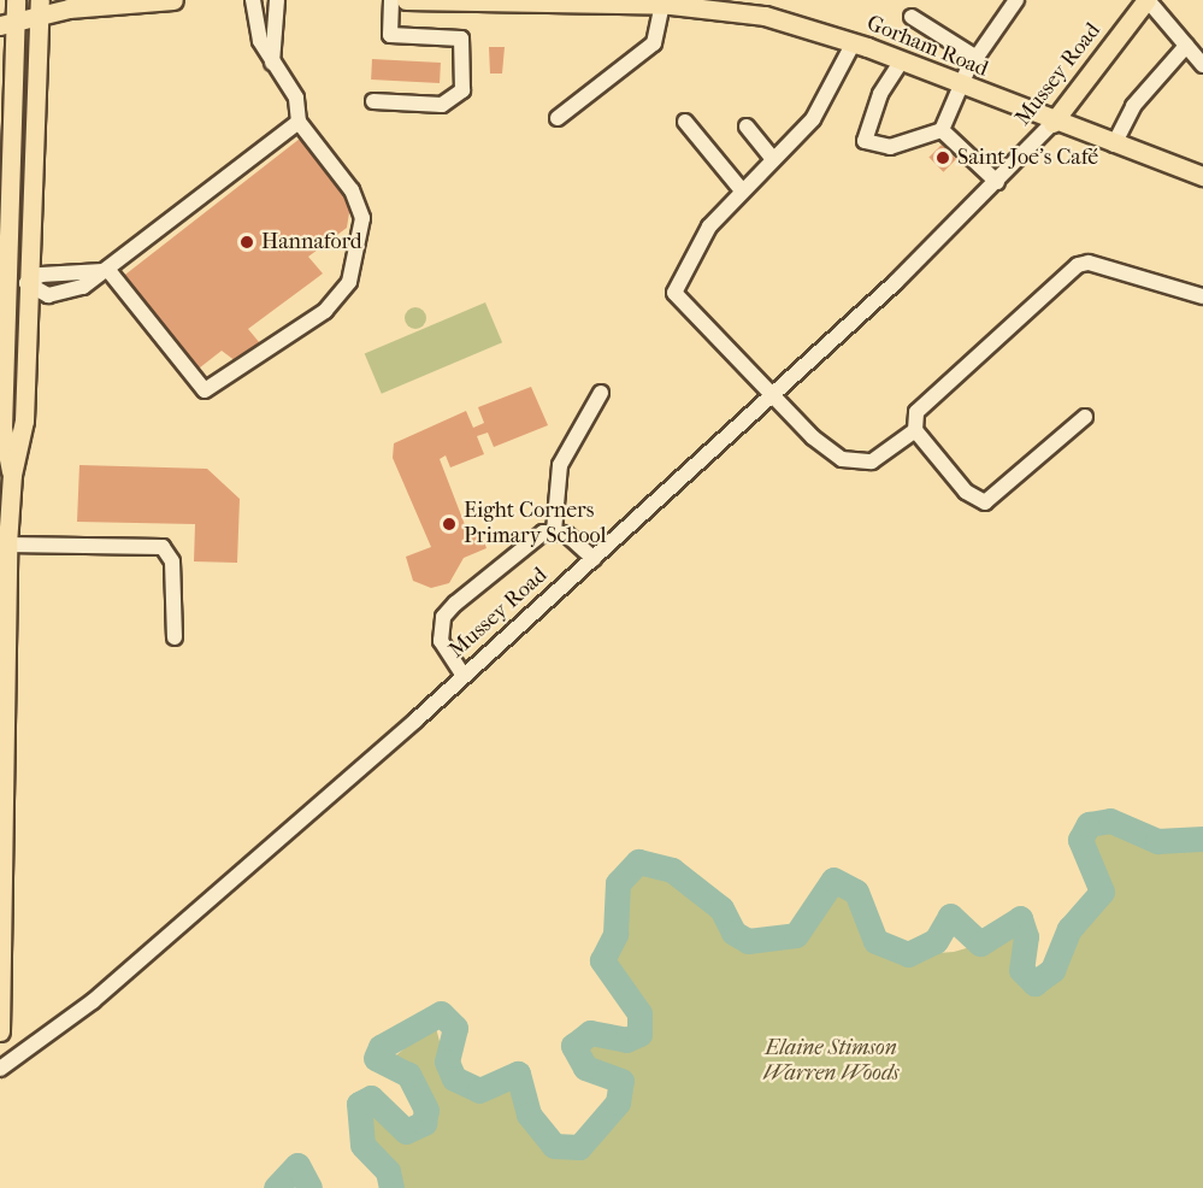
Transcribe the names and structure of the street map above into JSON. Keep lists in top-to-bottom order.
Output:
{
  "streets": {
    "main road": ["Gorham Road", "Mussey Road"]
  },
  "crossings": [
    ["Gorham Road", "Mussey Road"]
  ],
  "parks": ["Elaine Stimson Warren Woods"],
  "places": ["Saint Joe's Café", "Hannaford", "Eight Corners Primary School"]
}
